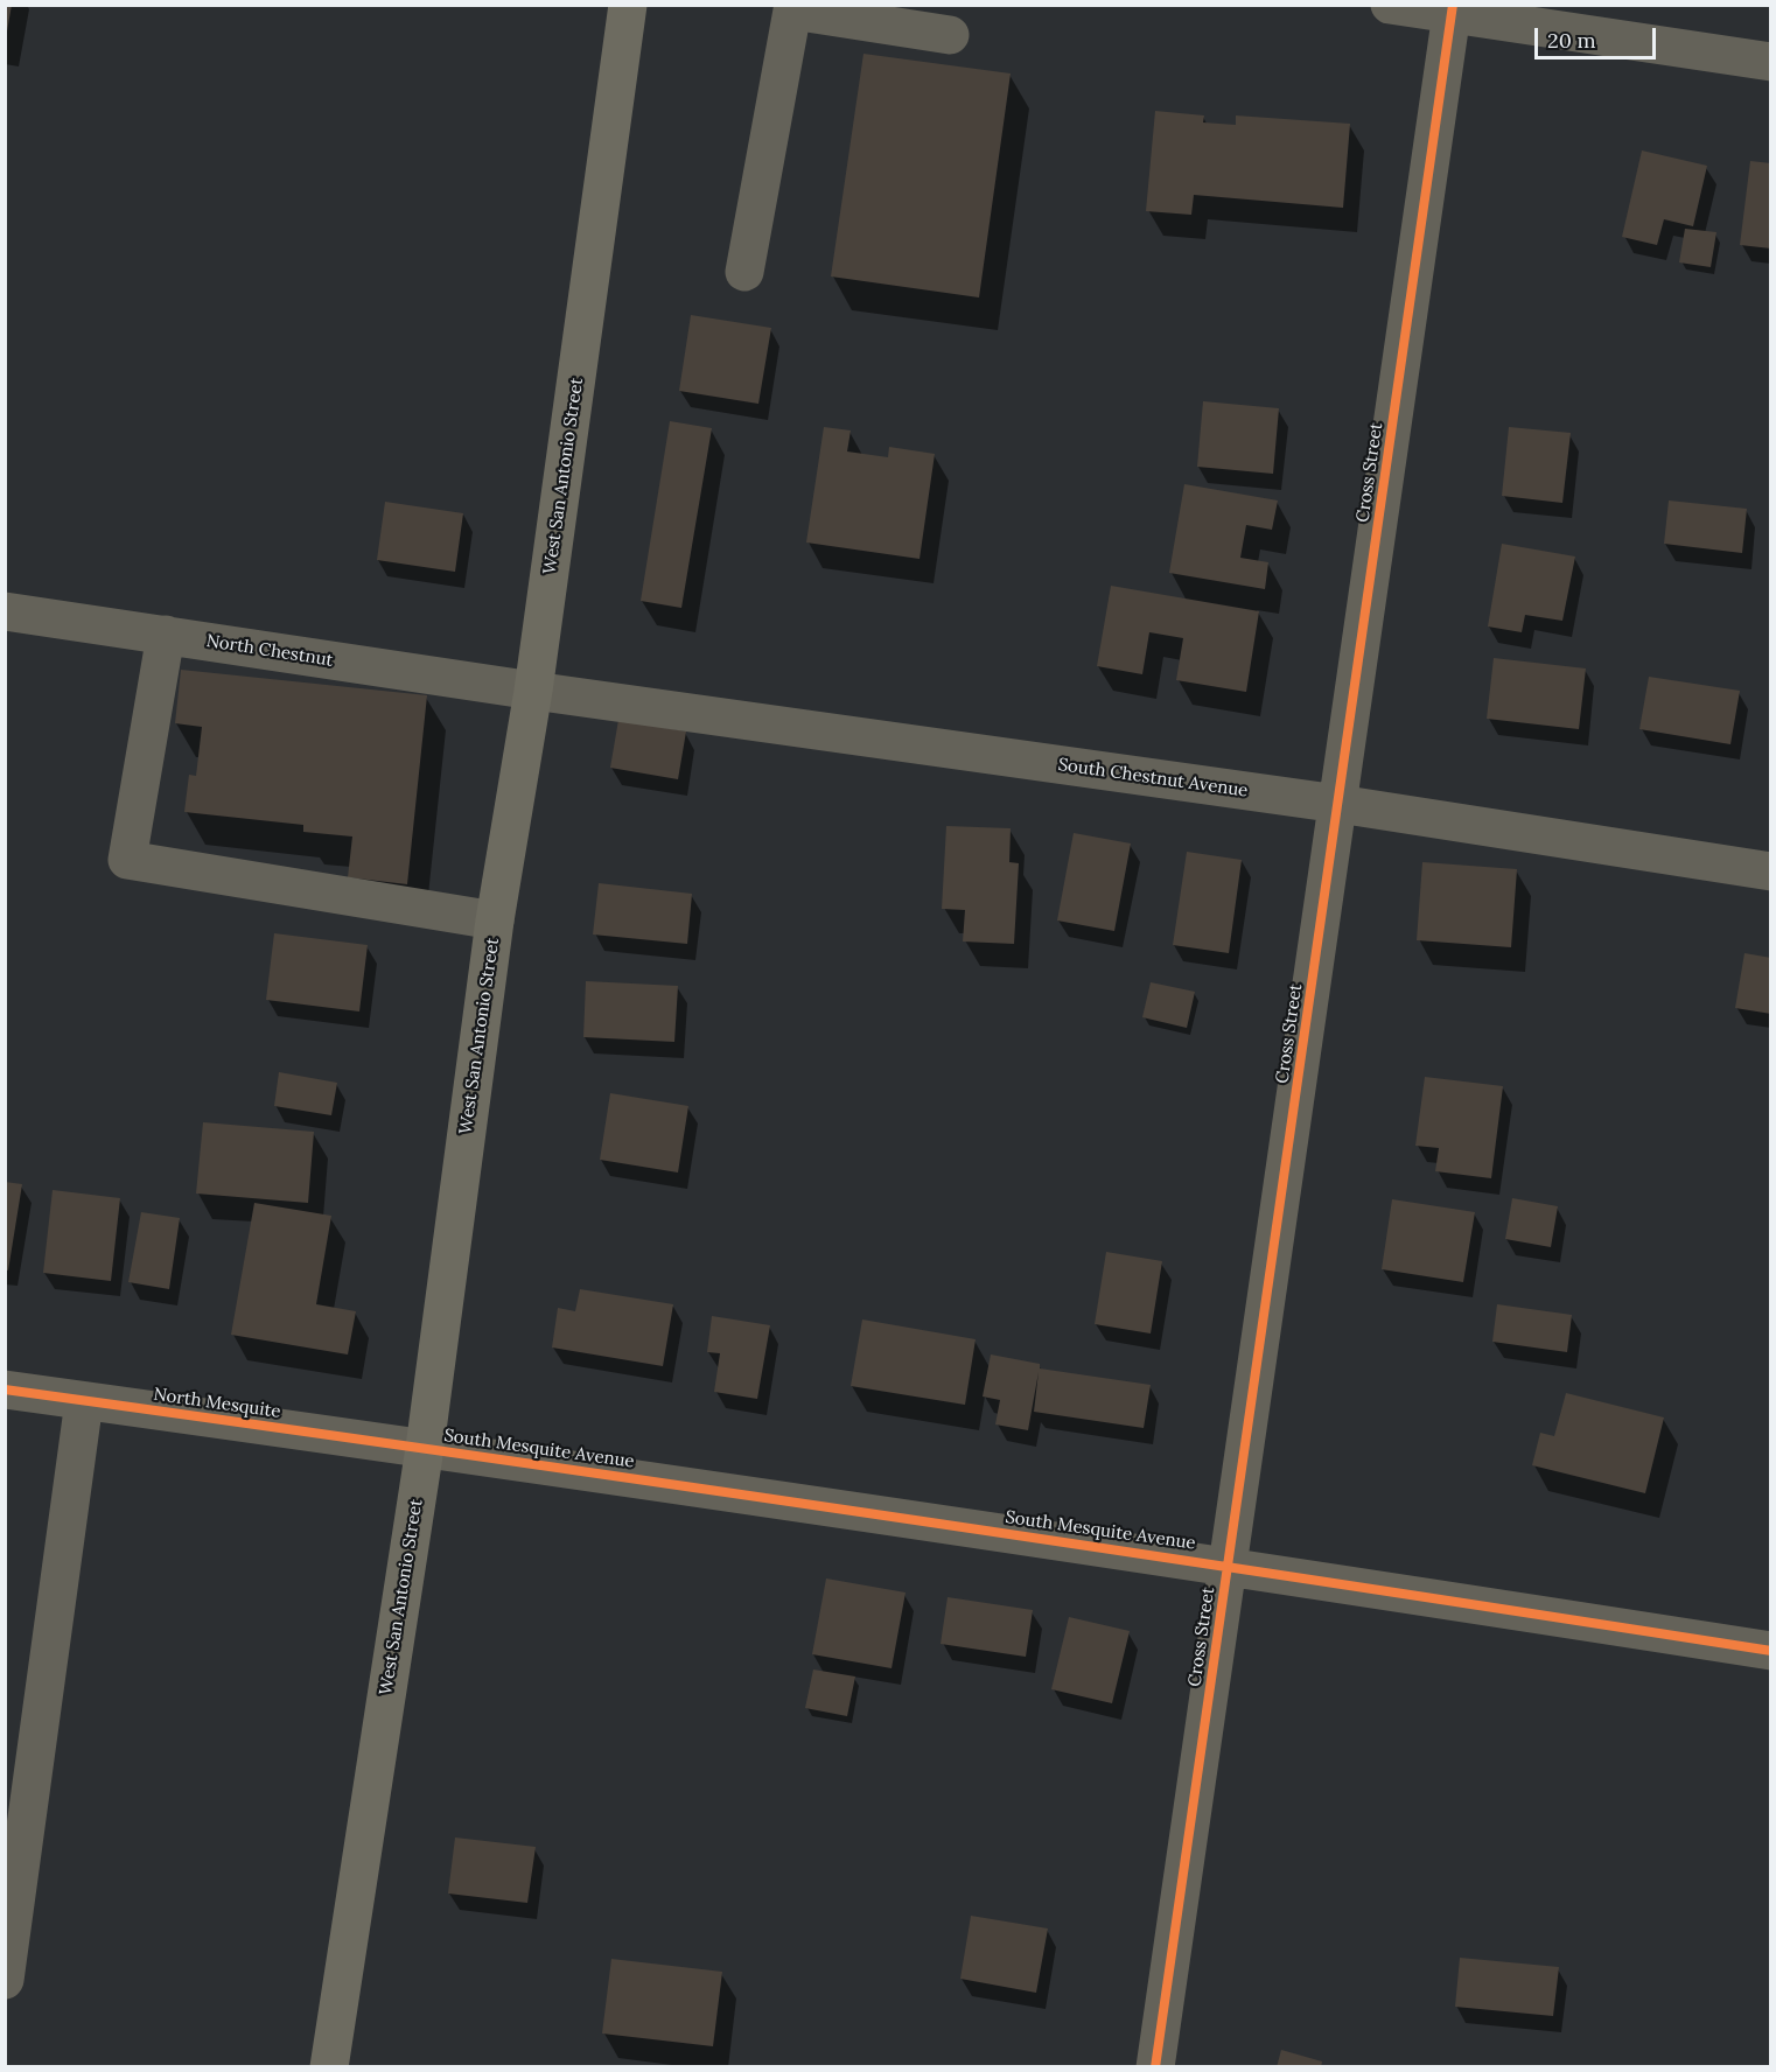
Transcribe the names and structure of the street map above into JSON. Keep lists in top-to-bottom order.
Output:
{
  "streets": {
    "main road": ["West San Antonio Street"],
    "street": [
      "Cross Street",
      "North Chestnut",
      "South Chestnut Avenue",
      "North Mesquite",
      "South Mesquite Avenue"
    ]
  },
  "crossings": [
    ["Cross Street", "South Chestnut Avenue"],
    ["Cross Street", "South Mesquite Avenue"],
    ["West San Antonio Street", "North Chestnut"],
    ["West San Antonio Street", "South Chestnut Avenue"],
    ["West San Antonio Street", "North Mesquite"],
    ["West San Antonio Street", "South Mesquite Avenue"],
    ["North Chestnut", "South Chestnut Avenue"],
    ["North Mesquite", "South Mesquite Avenue"]
  ],
  "scale_bar": "20 m"
}
